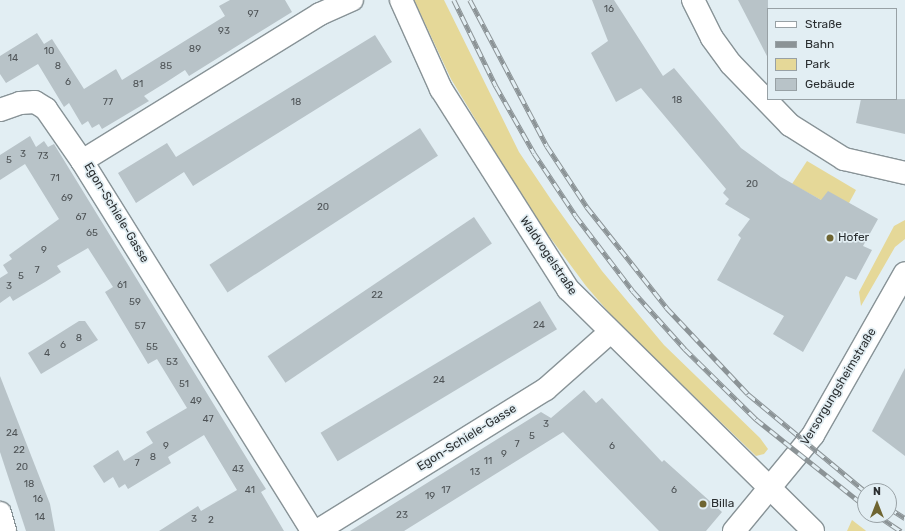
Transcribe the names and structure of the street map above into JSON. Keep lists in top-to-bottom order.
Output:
{
  "streets": {
    "street": ["Egon-Schiele-Gasse", "Waldvogelstraße", "Versorgungsheimstraße"]
  },
  "crossings": [
    ["Egon-Schiele-Gasse", "Waldvogelstraße"],
    ["Waldvogelstraße", "Versorgungsheimstraße"]
  ],
  "places": ["Hofer", "Billa"],
  "house_numbers": [
    "16",
    "97",
    "93",
    "89",
    "10",
    "14",
    "8",
    "85",
    "6",
    "81",
    "18",
    "77",
    "18",
    "3",
    "73",
    "5",
    "71",
    "20",
    "69",
    "20",
    "67",
    "65",
    "9",
    "7",
    "5",
    "61",
    "3",
    "22",
    "59",
    "24",
    "57",
    "8",
    "6",
    "55",
    "4",
    "53",
    "24",
    "51",
    "49",
    "47",
    "3",
    "24",
    "5",
    "7",
    "9",
    "6",
    "22",
    "9",
    "8",
    "11",
    "7",
    "20",
    "43",
    "13",
    "18",
    "41",
    "17",
    "6",
    "19",
    "16",
    "23",
    "14",
    "3",
    "2"
  ],
  "legend": [
    "Straße",
    "Bahn",
    "Park",
    "Gebäude"
  ],
  "north": "top"
}
